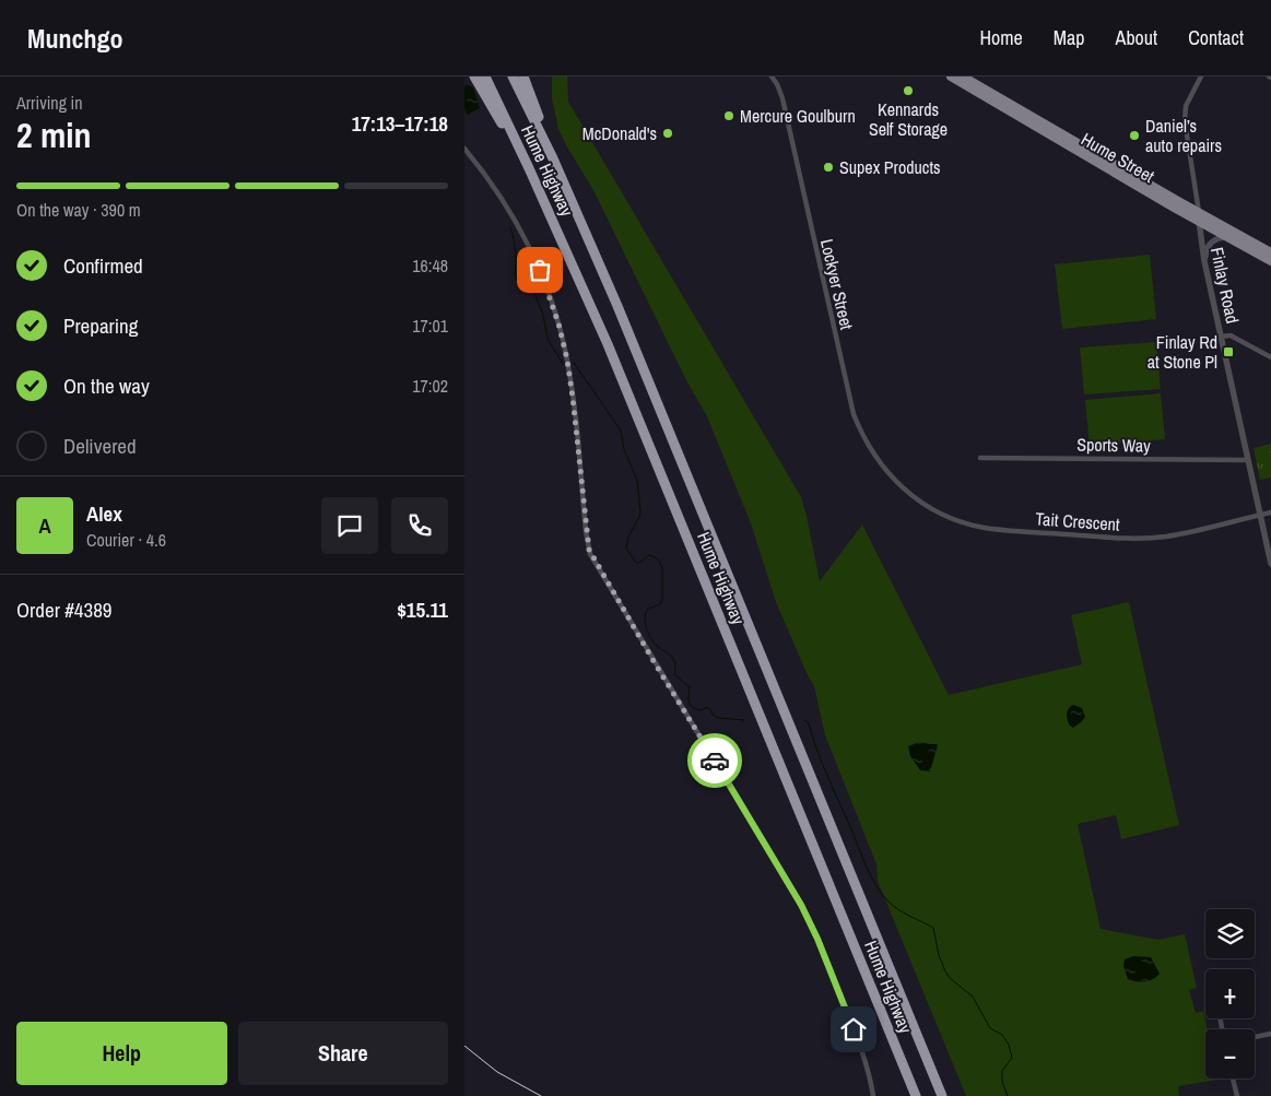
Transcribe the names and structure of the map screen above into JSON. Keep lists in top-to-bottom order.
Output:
{
  "streets": {
    "highway": ["Hume Highway"],
    "main road": ["Hume Street"],
    "street": [
      "Lockyer Street",
      "Finlay Road",
      "Sports Way",
      "Tait Crescent"
    ]
  },
  "crossings": [
    ["Hume Street", "Finlay Road"],
    ["Lockyer Street", "Tait Crescent"],
    ["Finlay Road", "Sports Way"],
    ["Finlay Road", "Tait Crescent"]
  ],
  "places": {
    "other": [
      "Kennards Self Storage",
      "Mercure Goulburn",
      "McDonald's",
      "Daniel’s auto repairs",
      "Supex Products"
    ],
    "transit": ["Finlay Rd at Stone Pl"]
  },
  "page": {
    "header": "Munchgo",
    "nav": [
      "Home",
      "Map",
      "About",
      "Contact"
    ],
    "heading": ["2 min", "Arriving in", "17:13–17:18"],
    "panel": [
      "Alex",
      "Courier · 4.6",
      "Order #4389",
      "$15.11"
    ],
    "bar": "On the way · 390 m",
    "list": [
      ["Confirmed", "16:48"],
      ["Preparing", "17:01"],
      ["On the way", "17:02"],
      "Delivered"
    ],
    "round": "A",
    "map_buttons": ["+", "−"],
    "buttons": ["Help", "Share"]
  }
}
